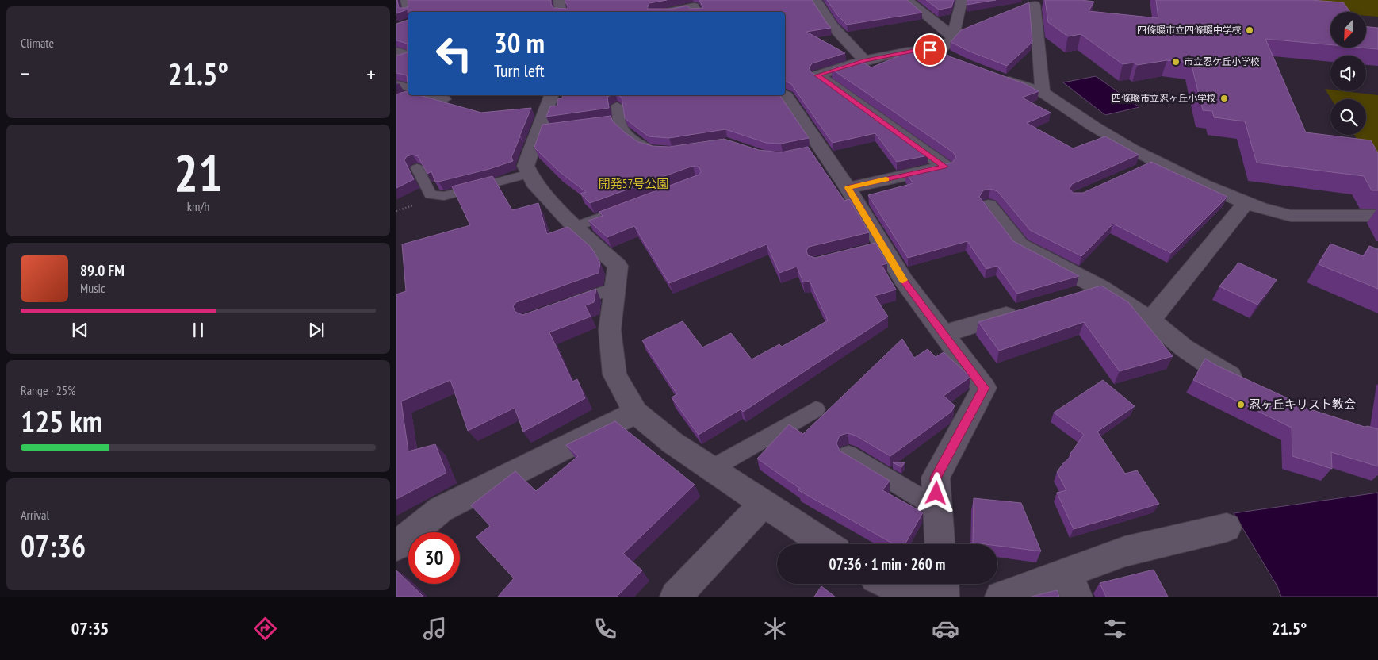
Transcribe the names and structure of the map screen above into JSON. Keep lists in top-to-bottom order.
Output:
{
  "parks": ["開発57号公園"],
  "places": [
    "四條畷市立四條畷中学校",
    "市立忍ケ丘小学校",
    "四條畷市立忍ヶ丘小学校",
    "忍ヶ丘キリスト教会"
  ],
  "north": "bottom left",
  "page": {
    "tile": [
      "Climate",
      ["21", "km/h"],
      ["Range · 25%", "125 km"],
      ["Arrival", "07:36"]
    ],
    "turn": ["30 m", "Turn left"],
    "heat": ["−", "21.5°", "+"],
    "song": ["89.0 FM", "Music"],
    "limit": "30",
    "trip": "07:36 · 1 min · 260 m",
    "tabs": ["07:35", "21.5°"]
  }
}
